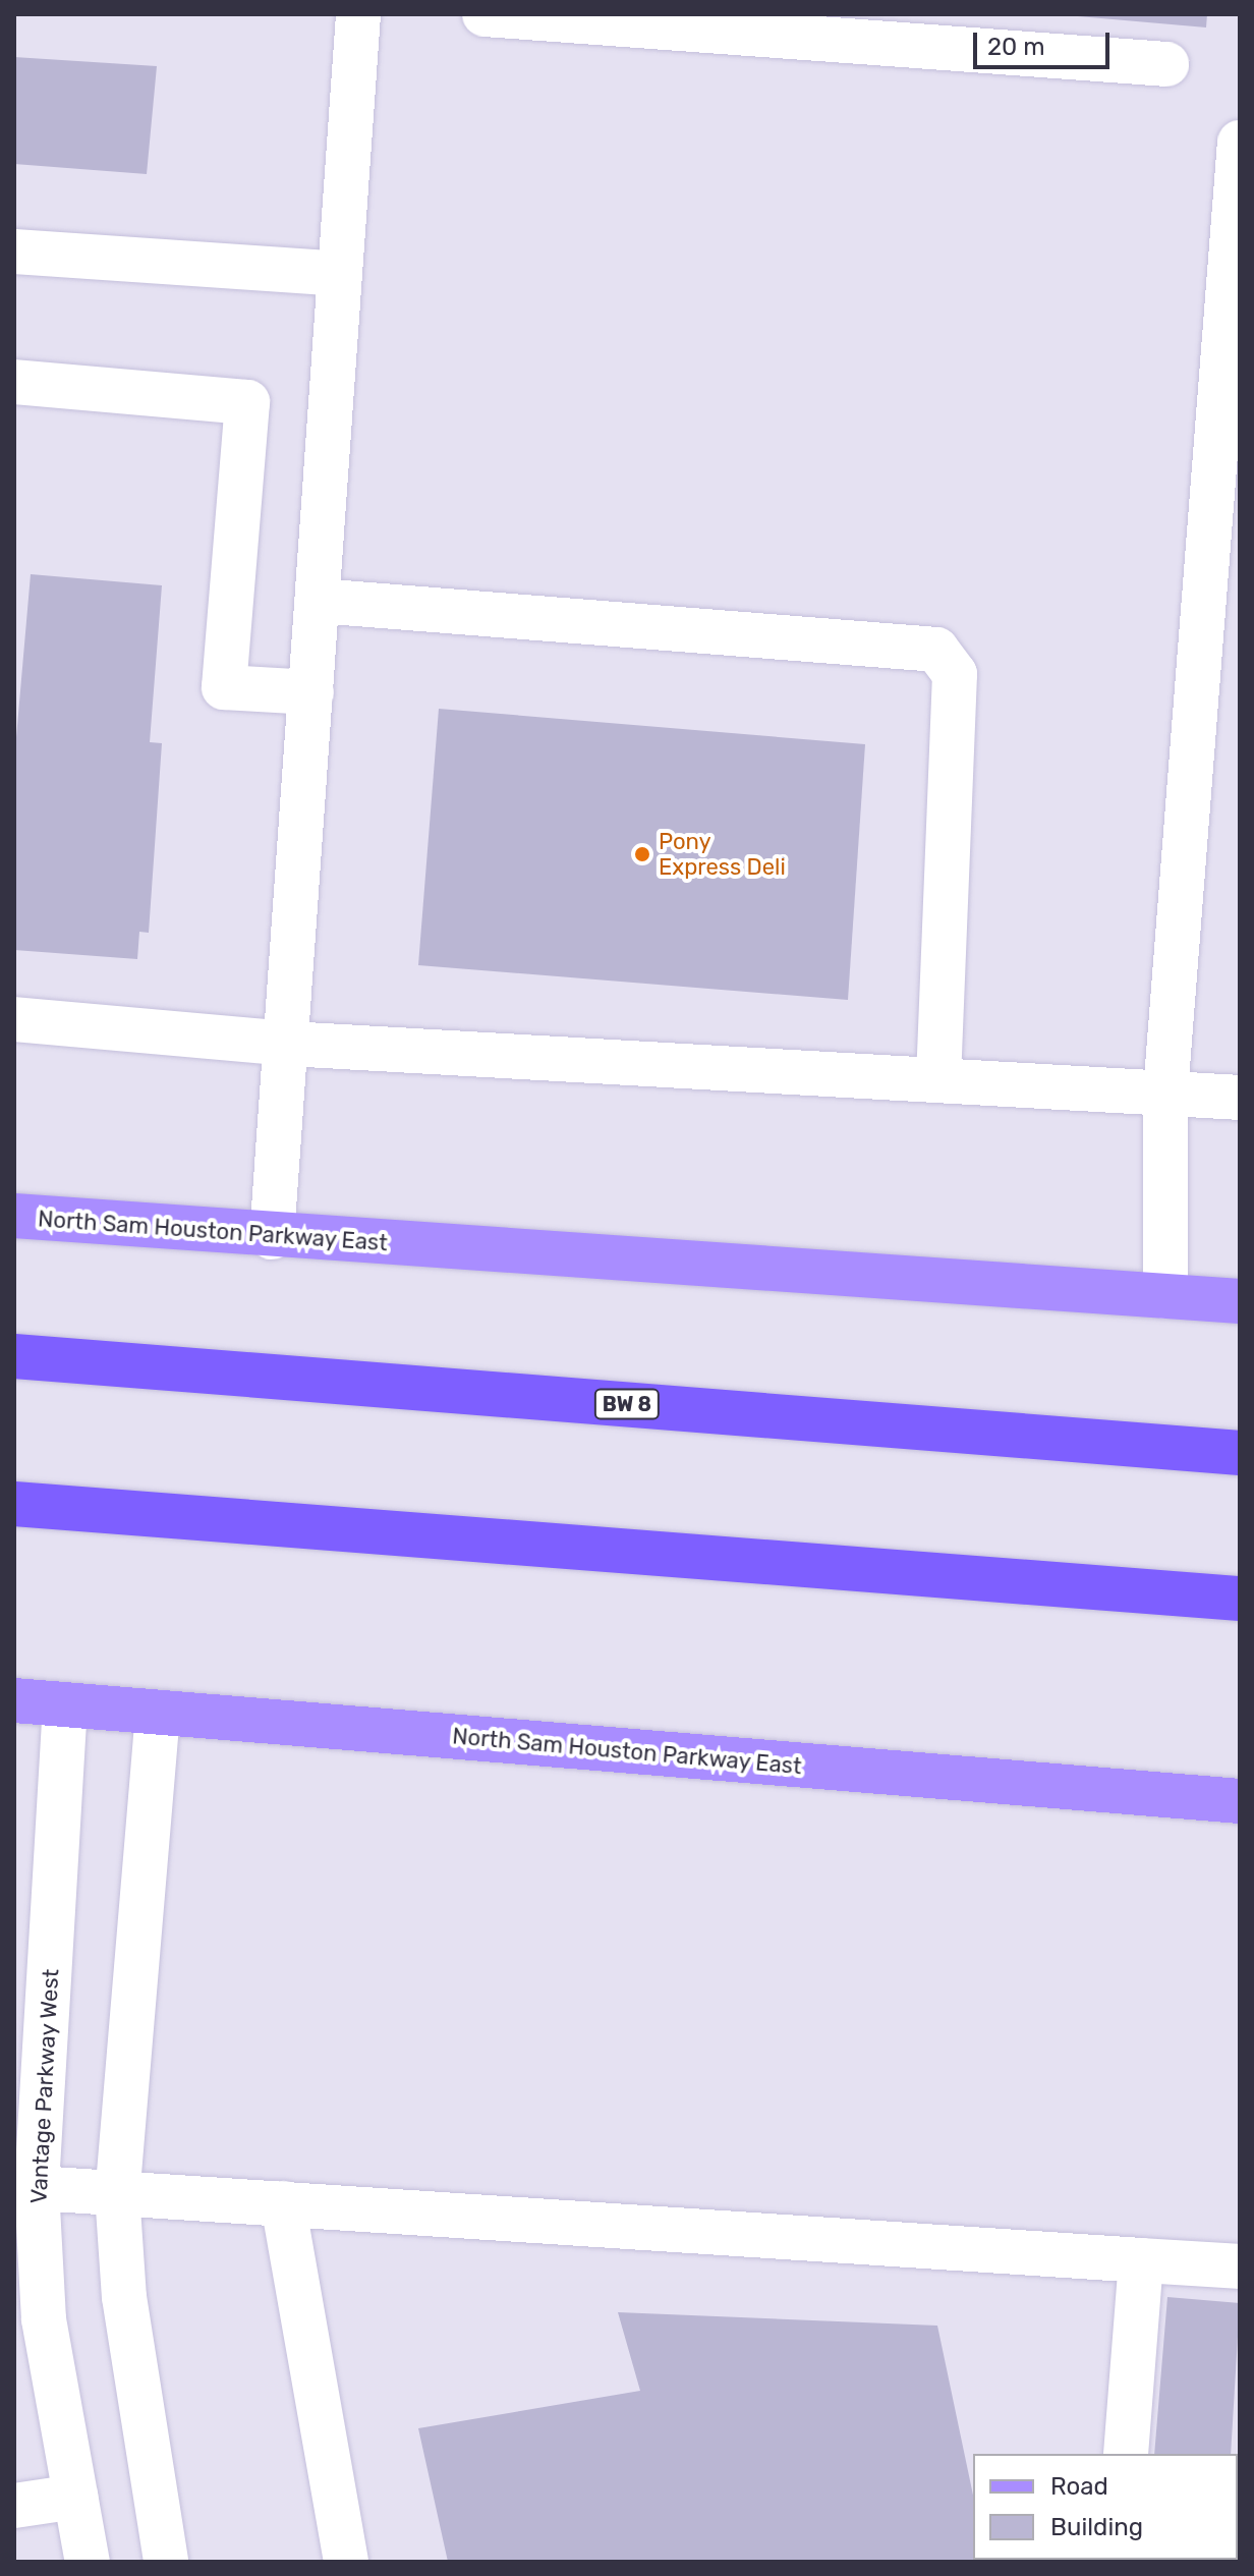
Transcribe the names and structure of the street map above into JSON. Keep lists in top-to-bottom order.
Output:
{
  "streets": {
    "highway": ["BW 8"],
    "main road": ["North Sam Houston Parkway East"],
    "street": ["Vantage Parkway West"]
  },
  "crossings": [
    ["North Sam Houston Parkway East", "Vantage Parkway West"]
  ],
  "places": ["Pony Express Deli"],
  "legend": ["Road", "Building"],
  "scale_bar": "20 m"
}
